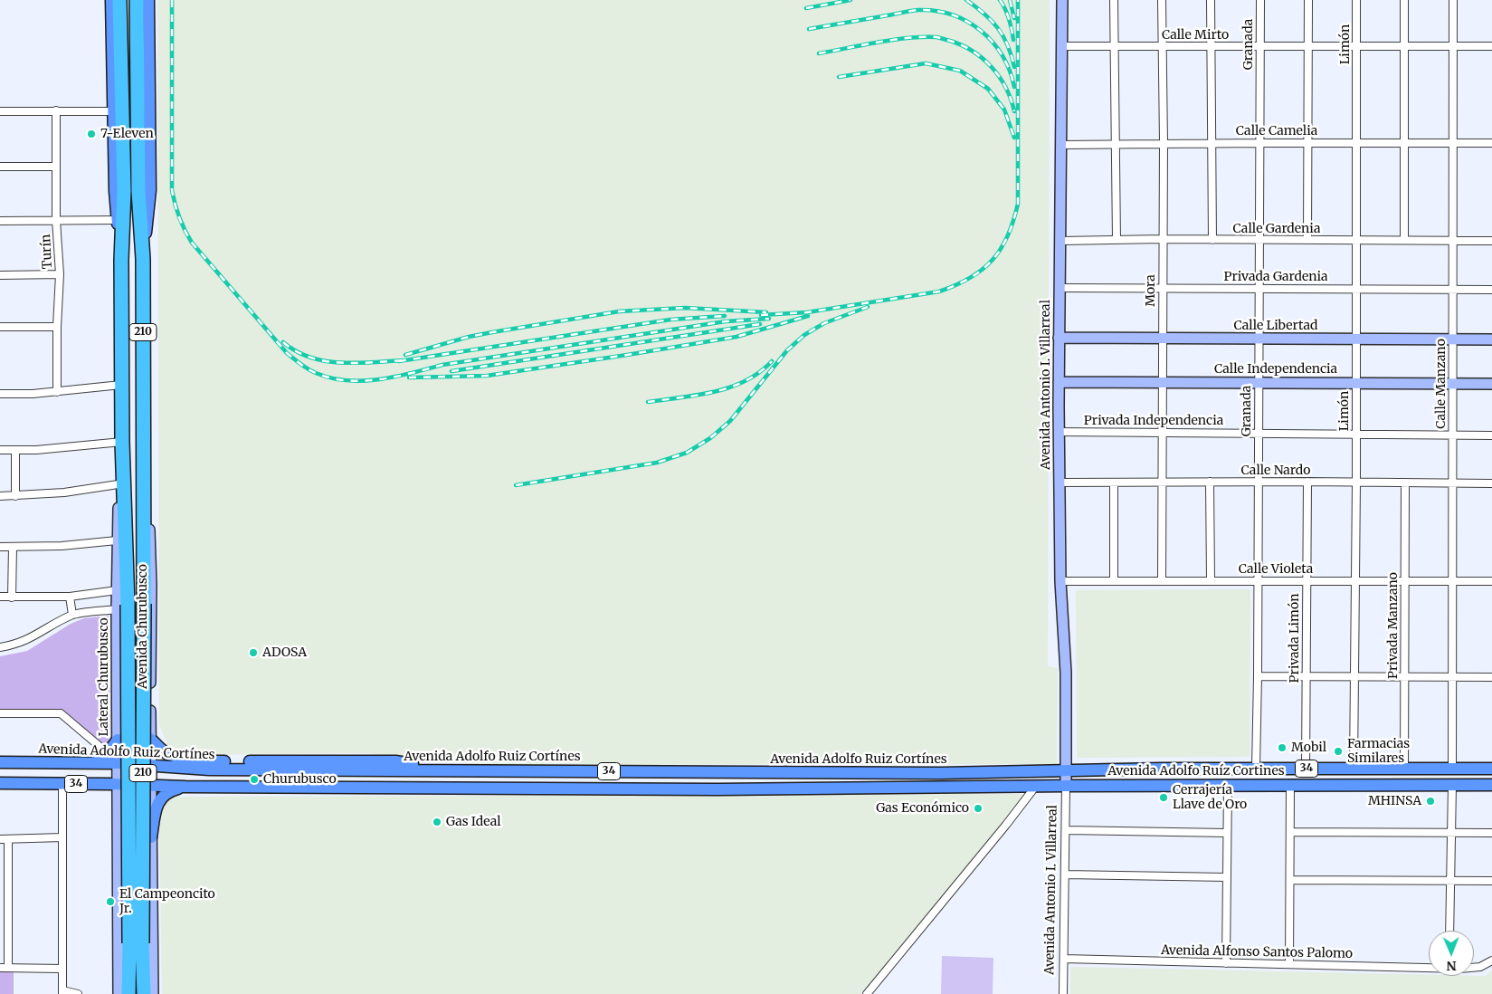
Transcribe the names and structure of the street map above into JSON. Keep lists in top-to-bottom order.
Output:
{
  "streets": {
    "highway": ["210", "Avenida Churubusco"],
    "main road": ["Avenida Adolfo Ruiz Cortínes", "34", "Avenida Adolfo Ruíz Cortines"],
    "street": [
      "Calle Mirto",
      "Granada",
      "Limón",
      "Calle Camelia",
      "Calle Gardenia",
      "Turín",
      "Privada Gardenia",
      "Mora",
      "Calle Libertad",
      "Calle Independencia",
      "Calle Manzano",
      "Avenida Antonio I. Villarreal",
      "Privada Independencia",
      "Calle Nardo",
      "Calle Violeta",
      "Privada Manzano",
      "Privada Limón",
      "Lateral Churubusco",
      "Avenida Alfonso Santos Palomo"
    ]
  },
  "crossings": [
    ["Calle Mirto", "Granada"],
    ["Calle Mirto", "Limón"],
    ["Calle Mirto", "Mora"],
    ["Calle Mirto", "Calle Manzano"],
    ["Calle Mirto", "Avenida Antonio I. Villarreal"],
    ["Granada", "Calle Camelia"],
    ["Granada", "Calle Gardenia"],
    ["Granada", "Privada Gardenia"],
    ["Granada", "Calle Libertad"],
    ["Granada", "Calle Independencia"],
    ["Granada", "Privada Independencia"],
    ["Granada", "Calle Nardo"],
    ["Granada", "Calle Violeta"],
    ["Granada", "Avenida Adolfo Ruíz Cortines"],
    ["Limón", "Calle Camelia"],
    ["Limón", "Calle Gardenia"],
    ["Limón", "Privada Gardenia"],
    ["Limón", "Calle Libertad"],
    ["Limón", "Calle Independencia"],
    ["Limón", "Privada Independencia"],
    ["Limón", "Calle Nardo"],
    ["Limón", "Calle Violeta"],
    ["Limón", "Avenida Adolfo Ruíz Cortines"],
    ["Calle Camelia", "Mora"],
    ["Calle Camelia", "Calle Manzano"],
    ["Calle Camelia", "Avenida Antonio I. Villarreal"],
    ["Calle Gardenia", "Mora"],
    ["Calle Gardenia", "Calle Manzano"],
    ["Calle Gardenia", "Avenida Antonio I. Villarreal"],
    ["Privada Gardenia", "Mora"],
    ["Privada Gardenia", "Calle Manzano"],
    ["Privada Gardenia", "Avenida Antonio I. Villarreal"],
    ["Mora", "Calle Libertad"],
    ["Mora", "Calle Independencia"],
    ["Mora", "Privada Independencia"],
    ["Mora", "Calle Nardo"],
    ["Mora", "Calle Violeta"],
    ["Calle Libertad", "Calle Manzano"],
    ["Calle Libertad", "Avenida Antonio I. Villarreal"],
    ["Calle Independencia", "Calle Manzano"],
    ["Calle Independencia", "Avenida Antonio I. Villarreal"],
    ["Calle Manzano", "Privada Independencia"],
    ["Calle Manzano", "Calle Nardo"],
    ["Calle Manzano", "Calle Violeta"],
    ["Calle Manzano", "Avenida Adolfo Ruíz Cortines"],
    ["Avenida Antonio I. Villarreal", "Privada Independencia"],
    ["Avenida Antonio I. Villarreal", "Calle Nardo"],
    ["Avenida Antonio I. Villarreal", "Calle Violeta"],
    ["Avenida Antonio I. Villarreal", "Avenida Adolfo Ruiz Cortínes"],
    ["Avenida Antonio I. Villarreal", "Avenida Adolfo Ruíz Cortines"],
    ["Avenida Antonio I. Villarreal", "Avenida Alfonso Santos Palomo"],
    ["Calle Nardo", "Privada Manzano"],
    ["Calle Nardo", "Privada Limón"],
    ["Calle Violeta", "Privada Manzano"],
    ["Calle Violeta", "Privada Limón"],
    ["Privada Manzano", "Avenida Adolfo Ruíz Cortines"],
    ["Avenida Churubusco", "Lateral Churubusco"],
    ["Privada Limón", "Avenida Adolfo Ruíz Cortines"],
    ["Lateral Churubusco", "Avenida Adolfo Ruiz Cortínes"],
    ["Lateral Churubusco", "34"],
    ["Avenida Adolfo Ruiz Cortínes", "Avenida Adolfo Ruíz Cortines"],
    ["34", "Avenida Adolfo Ruíz Cortines"]
  ],
  "places": [
    "7-Eleven",
    "ADOSA",
    "Mobil",
    "Farmacias Similares",
    "Churubusco",
    "Cerrajería Llave de Oro",
    "MHINSA",
    "Gas Económico",
    "Gas Ideal",
    "El Campeoncito Jr."
  ],
  "north": "bottom"
}
